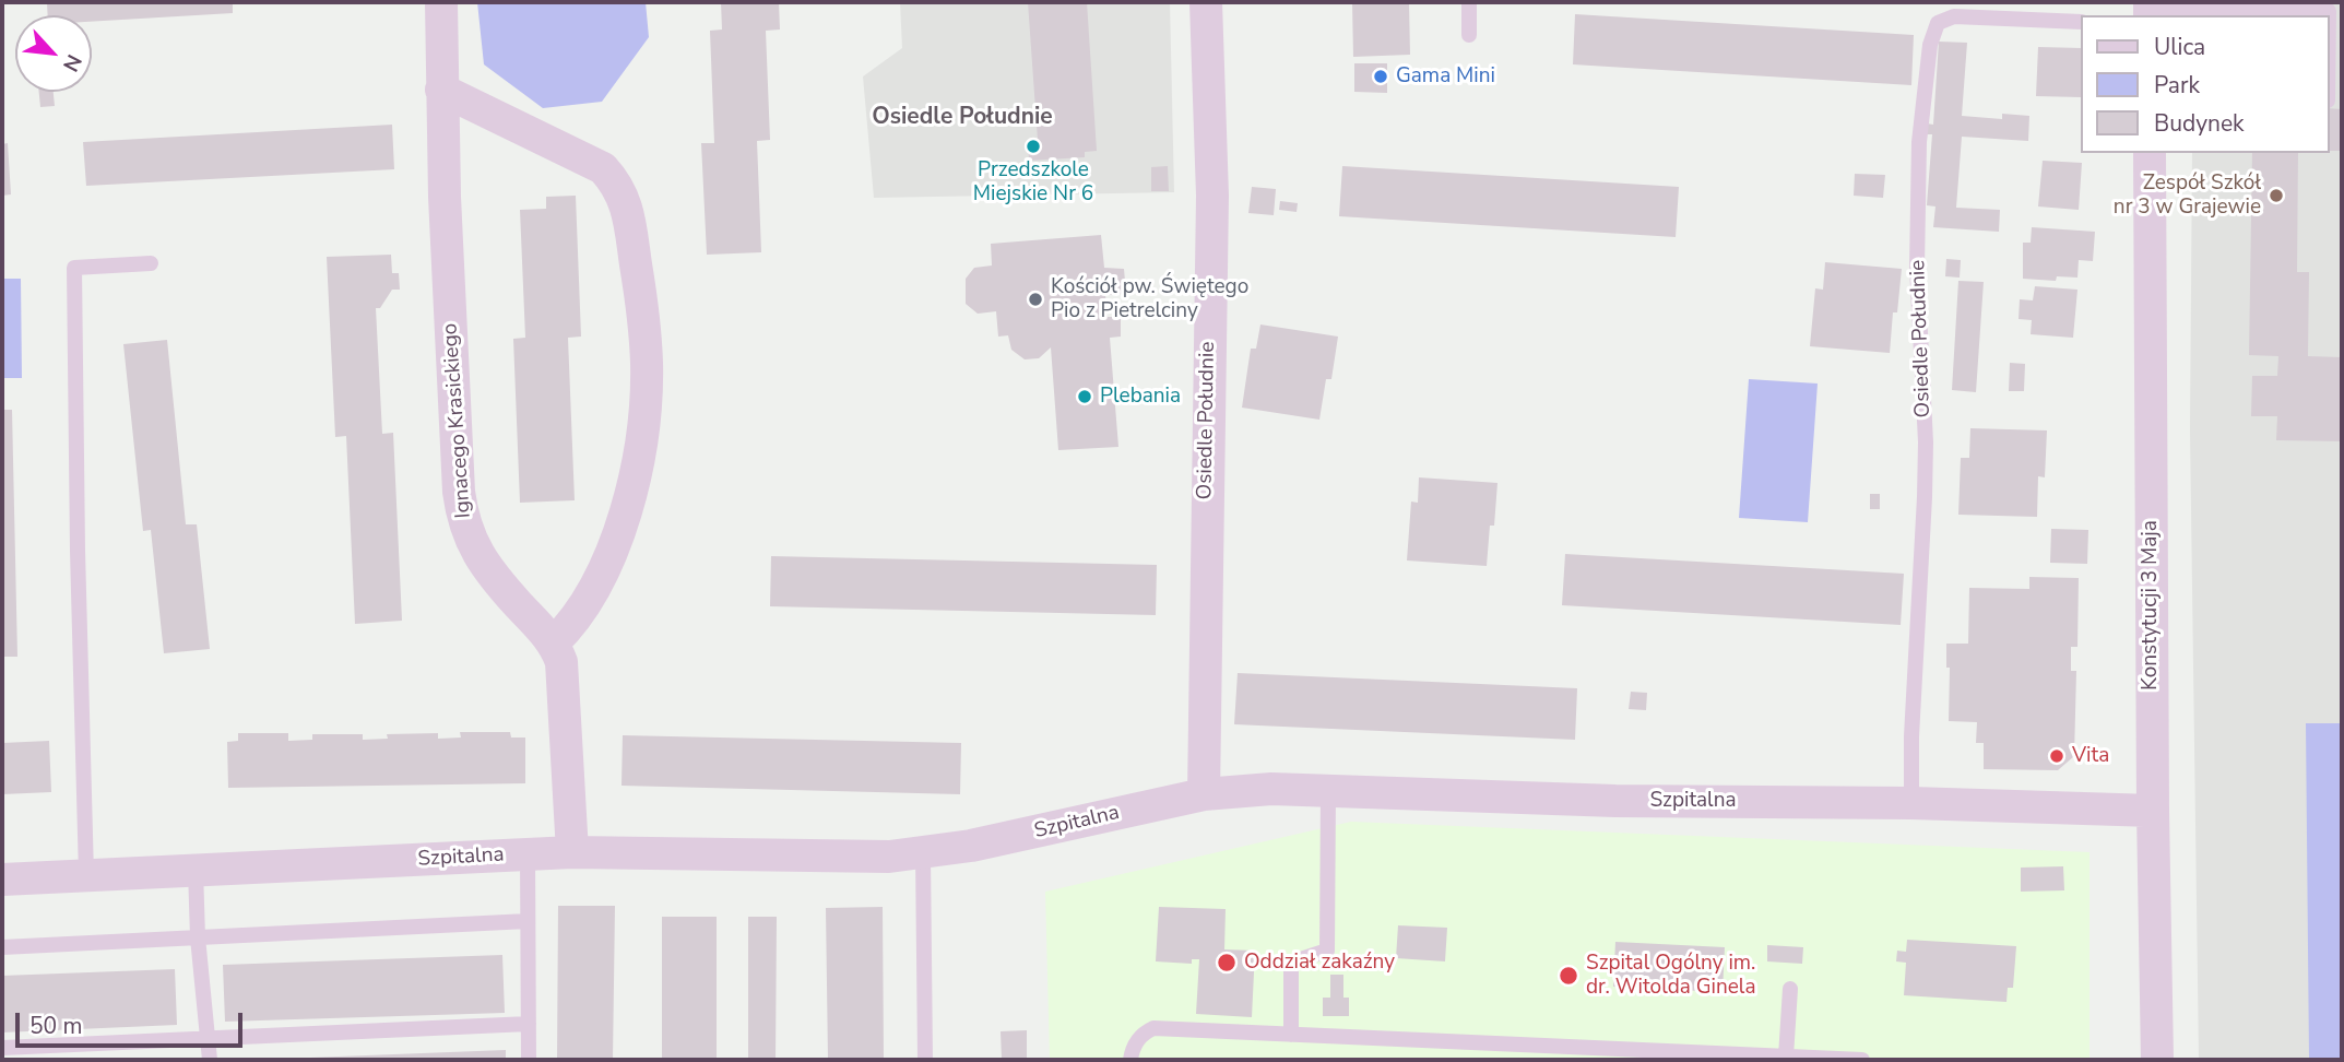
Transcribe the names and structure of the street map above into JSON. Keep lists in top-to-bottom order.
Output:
{
  "streets": {
    "street": [
      "Osiedle Południe",
      "Ignacego Krasickiego",
      "Konstytucji 3 Maja",
      "Szpitalna"
    ]
  },
  "crossings": [
    ["Osiedle Południe", "Szpitalna"],
    ["Ignacego Krasickiego", "Szpitalna"],
    ["Konstytucji 3 Maja", "Szpitalna"]
  ],
  "districts": ["Osiedle Południe"],
  "places": [
    "Gama Mini",
    "Przedszkole Miejskie Nr 6",
    "Zespół Szkół nr 3 w Grajewie",
    "Kościół pw. Świętego Pio z Pietrelciny",
    "Plebania",
    "Vita",
    "Oddział zakaźny",
    "Szpital Ogólny im. dr. Witolda Ginela"
  ],
  "legend": ["Ulica", "Park", "Budynek"],
  "scale_bar": "50 m",
  "north": "bottom right"
}
